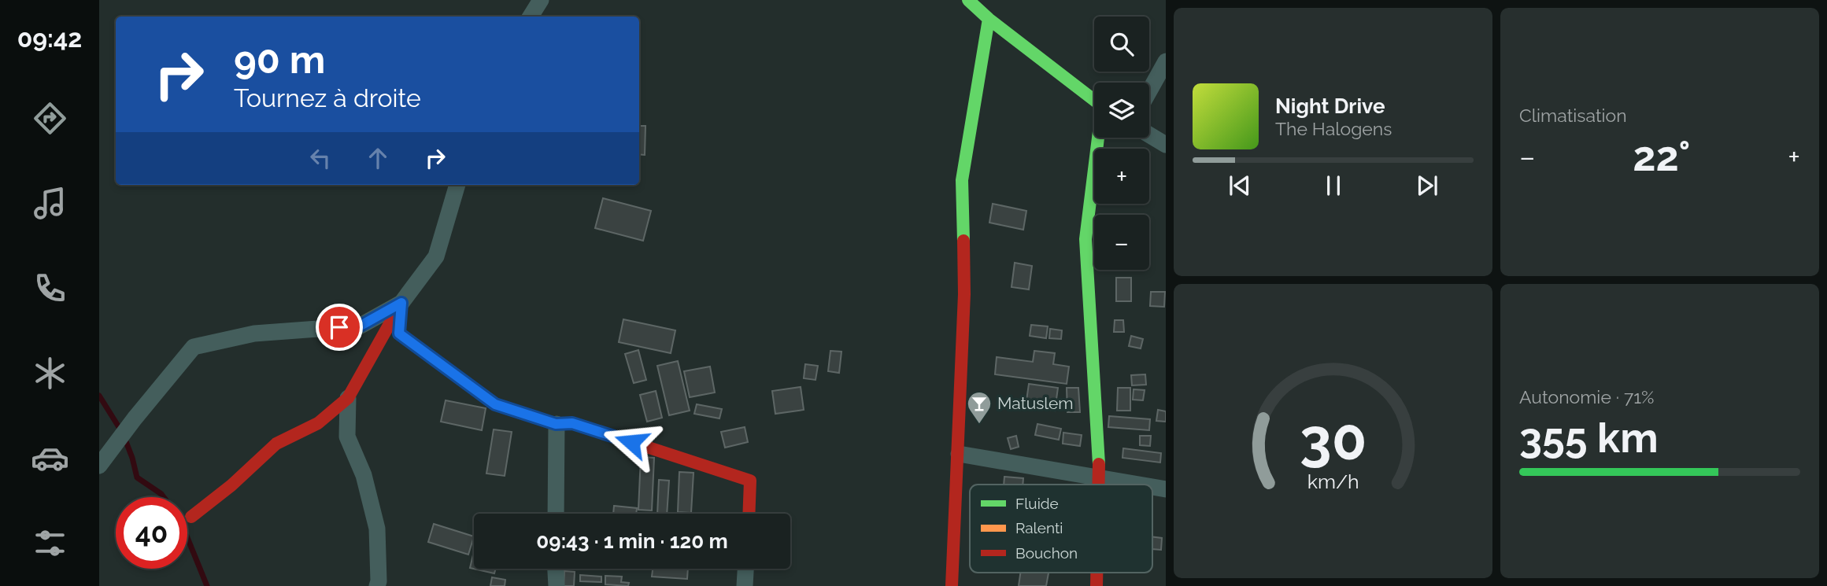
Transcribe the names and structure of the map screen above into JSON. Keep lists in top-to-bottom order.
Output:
{
  "places": {
    "bar": ["Matuslem"]
  },
  "legend": ["Fluide", "Ralenti", "Bouchon"],
  "page": {
    "tabs": "09:42",
    "tile": [
      "Climatisation",
      ["Autonomie · 71%", "355 km"]
    ],
    "map_buttons": ["+", "−"],
    "turn": ["90 m", "Tournez à droite"],
    "song": ["Night Drive", "The Halogens"],
    "heat": ["−", "22°", "+"],
    "limit": "40",
    "trip": "09:43 · 1 min · 120 m",
    "gauge": ["30", "km/h"]
  }
}
